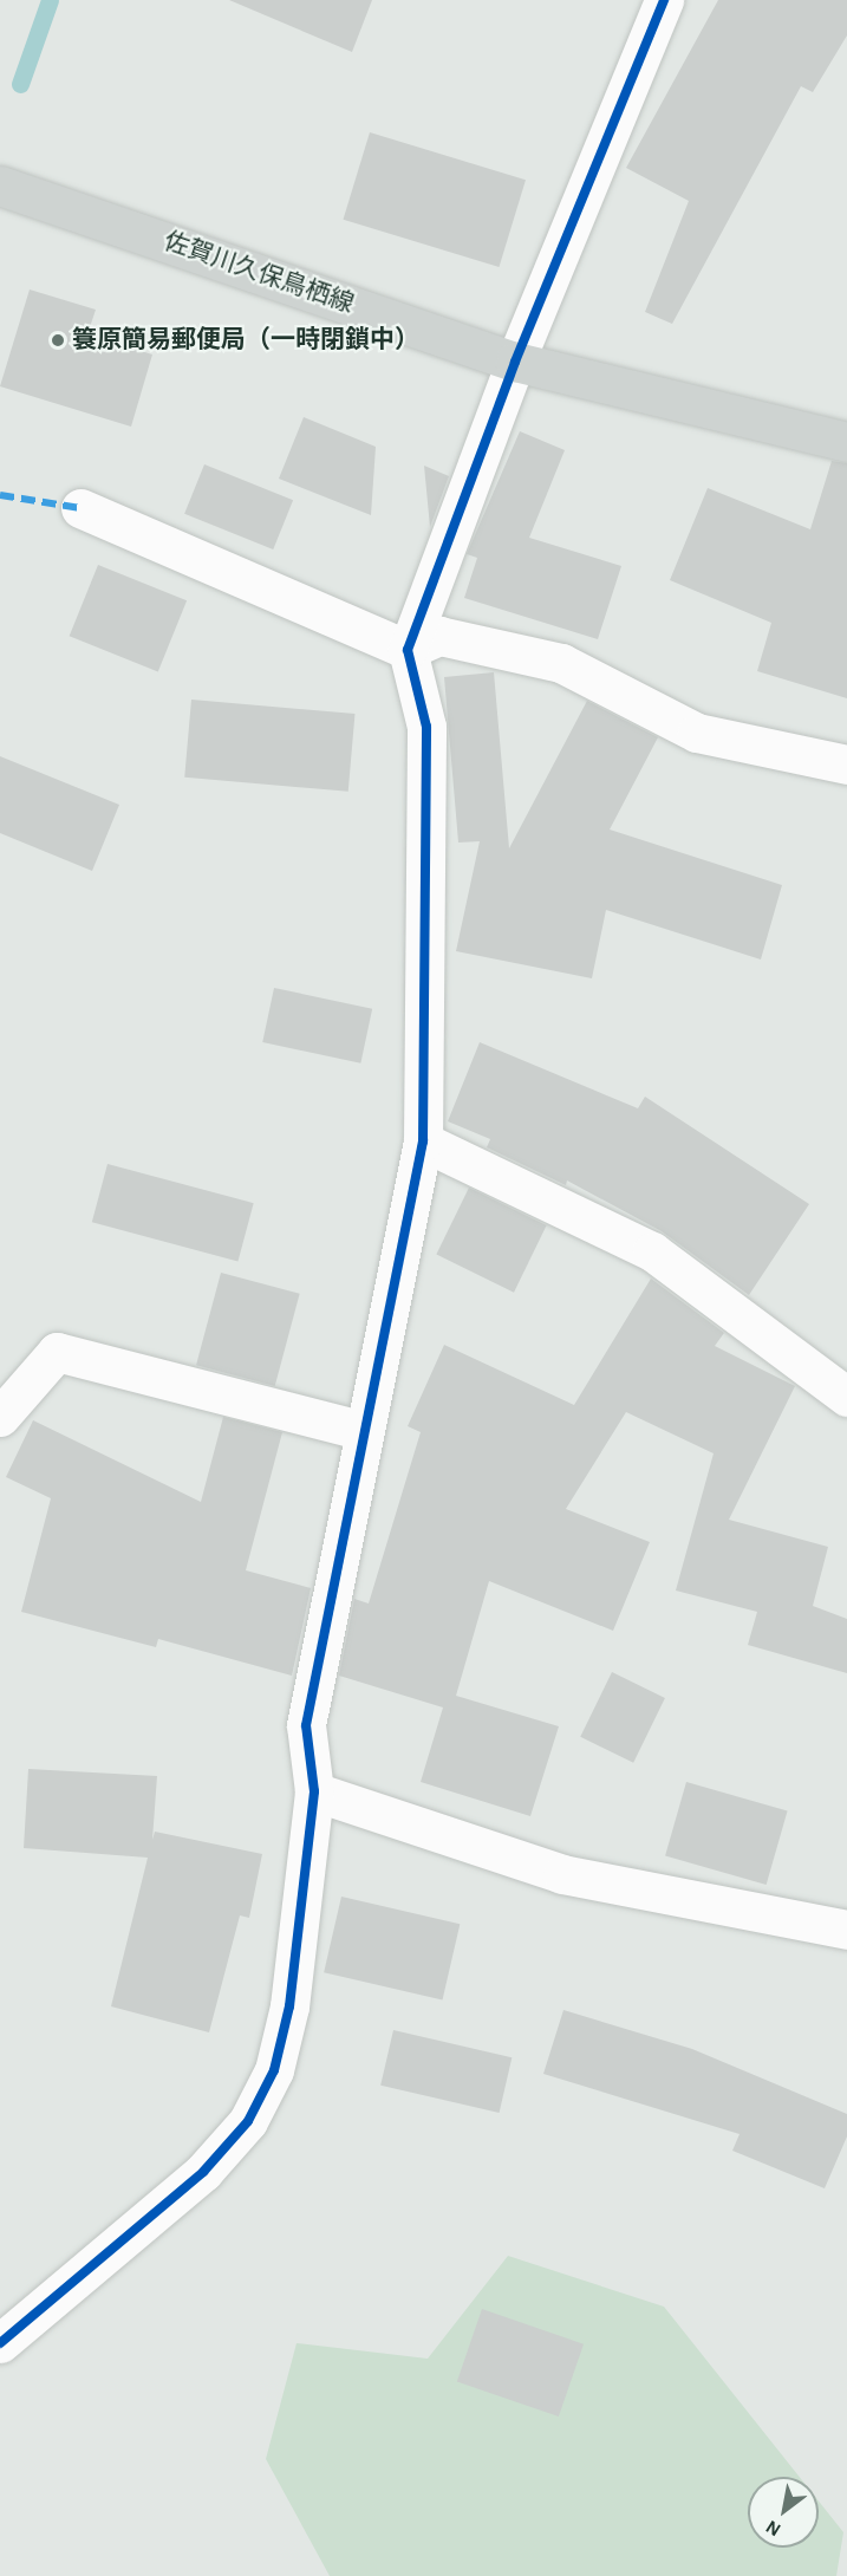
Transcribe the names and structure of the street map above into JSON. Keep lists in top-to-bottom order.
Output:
{
  "streets": {
    "main road": ["佐賀川久保鳥栖線"]
  },
  "places": ["簑原簡易郵便局（一時閉鎖中）"],
  "north": "bottom left"
}
